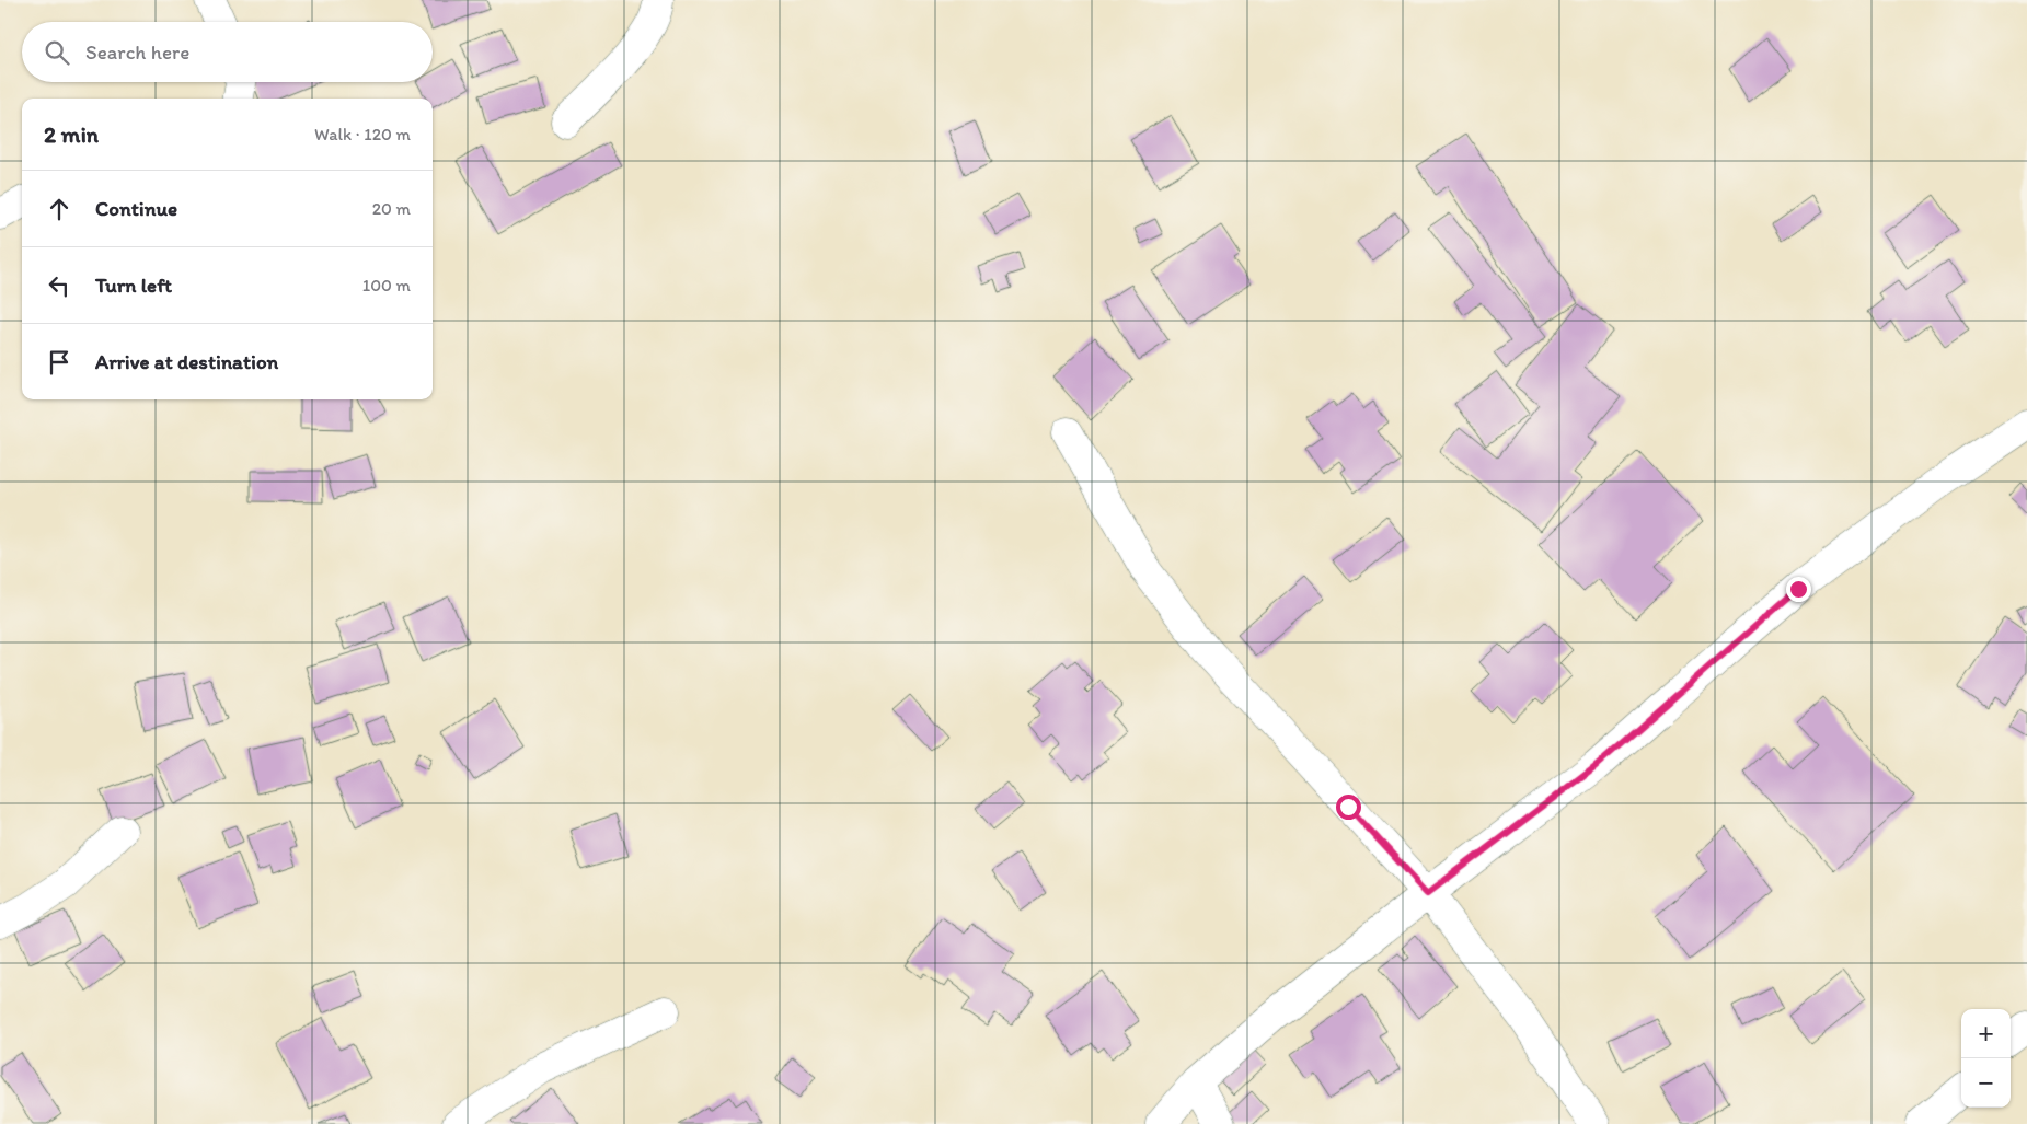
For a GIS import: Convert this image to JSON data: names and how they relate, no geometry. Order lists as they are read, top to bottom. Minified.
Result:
{"page":{"search":"Search here","heading":["2 min","Walk · 120 m"],"list":[["Continue","20 m"],["Turn left","100 m"],"Arrive at destination"],"map_buttons":["+","−"]}}
